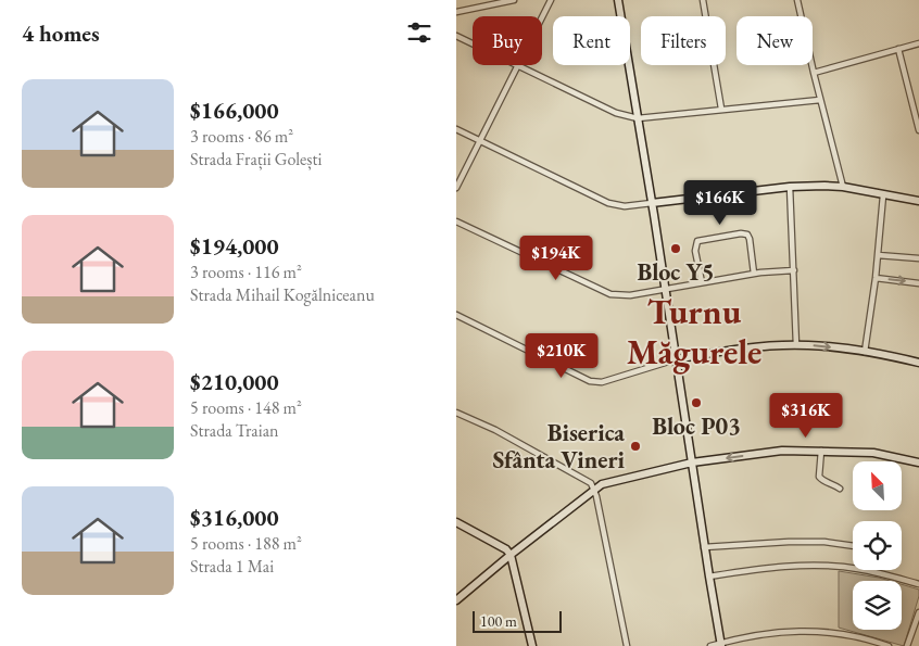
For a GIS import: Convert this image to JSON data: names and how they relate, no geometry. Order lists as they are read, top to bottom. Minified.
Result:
{"districts":["Turnu Măgurele"],"places":["Bloc Y5","Bloc P03","Biserica Sfânta Vineri"],"scale_bar":"100 m","north":"top left","page":{"heading":"4 homes","chip":["Buy","Rent","Filters","New"],"list":[{"name":"$166,000","note":"3 rooms · 86 m² · Strada Frații Golești"},{"name":"$194,000","note":"3 rooms · 116 m² · Strada Mihail Kogălniceanu"},{"name":"$210,000","note":"5 rooms · 148 m² · Strada Traian"},{"name":"$316,000","note":"5 rooms · 188 m² · Strada 1 Mai"}],"price":["$166K","$194K","$210K","$316K"],"scale":"100 m"}}
